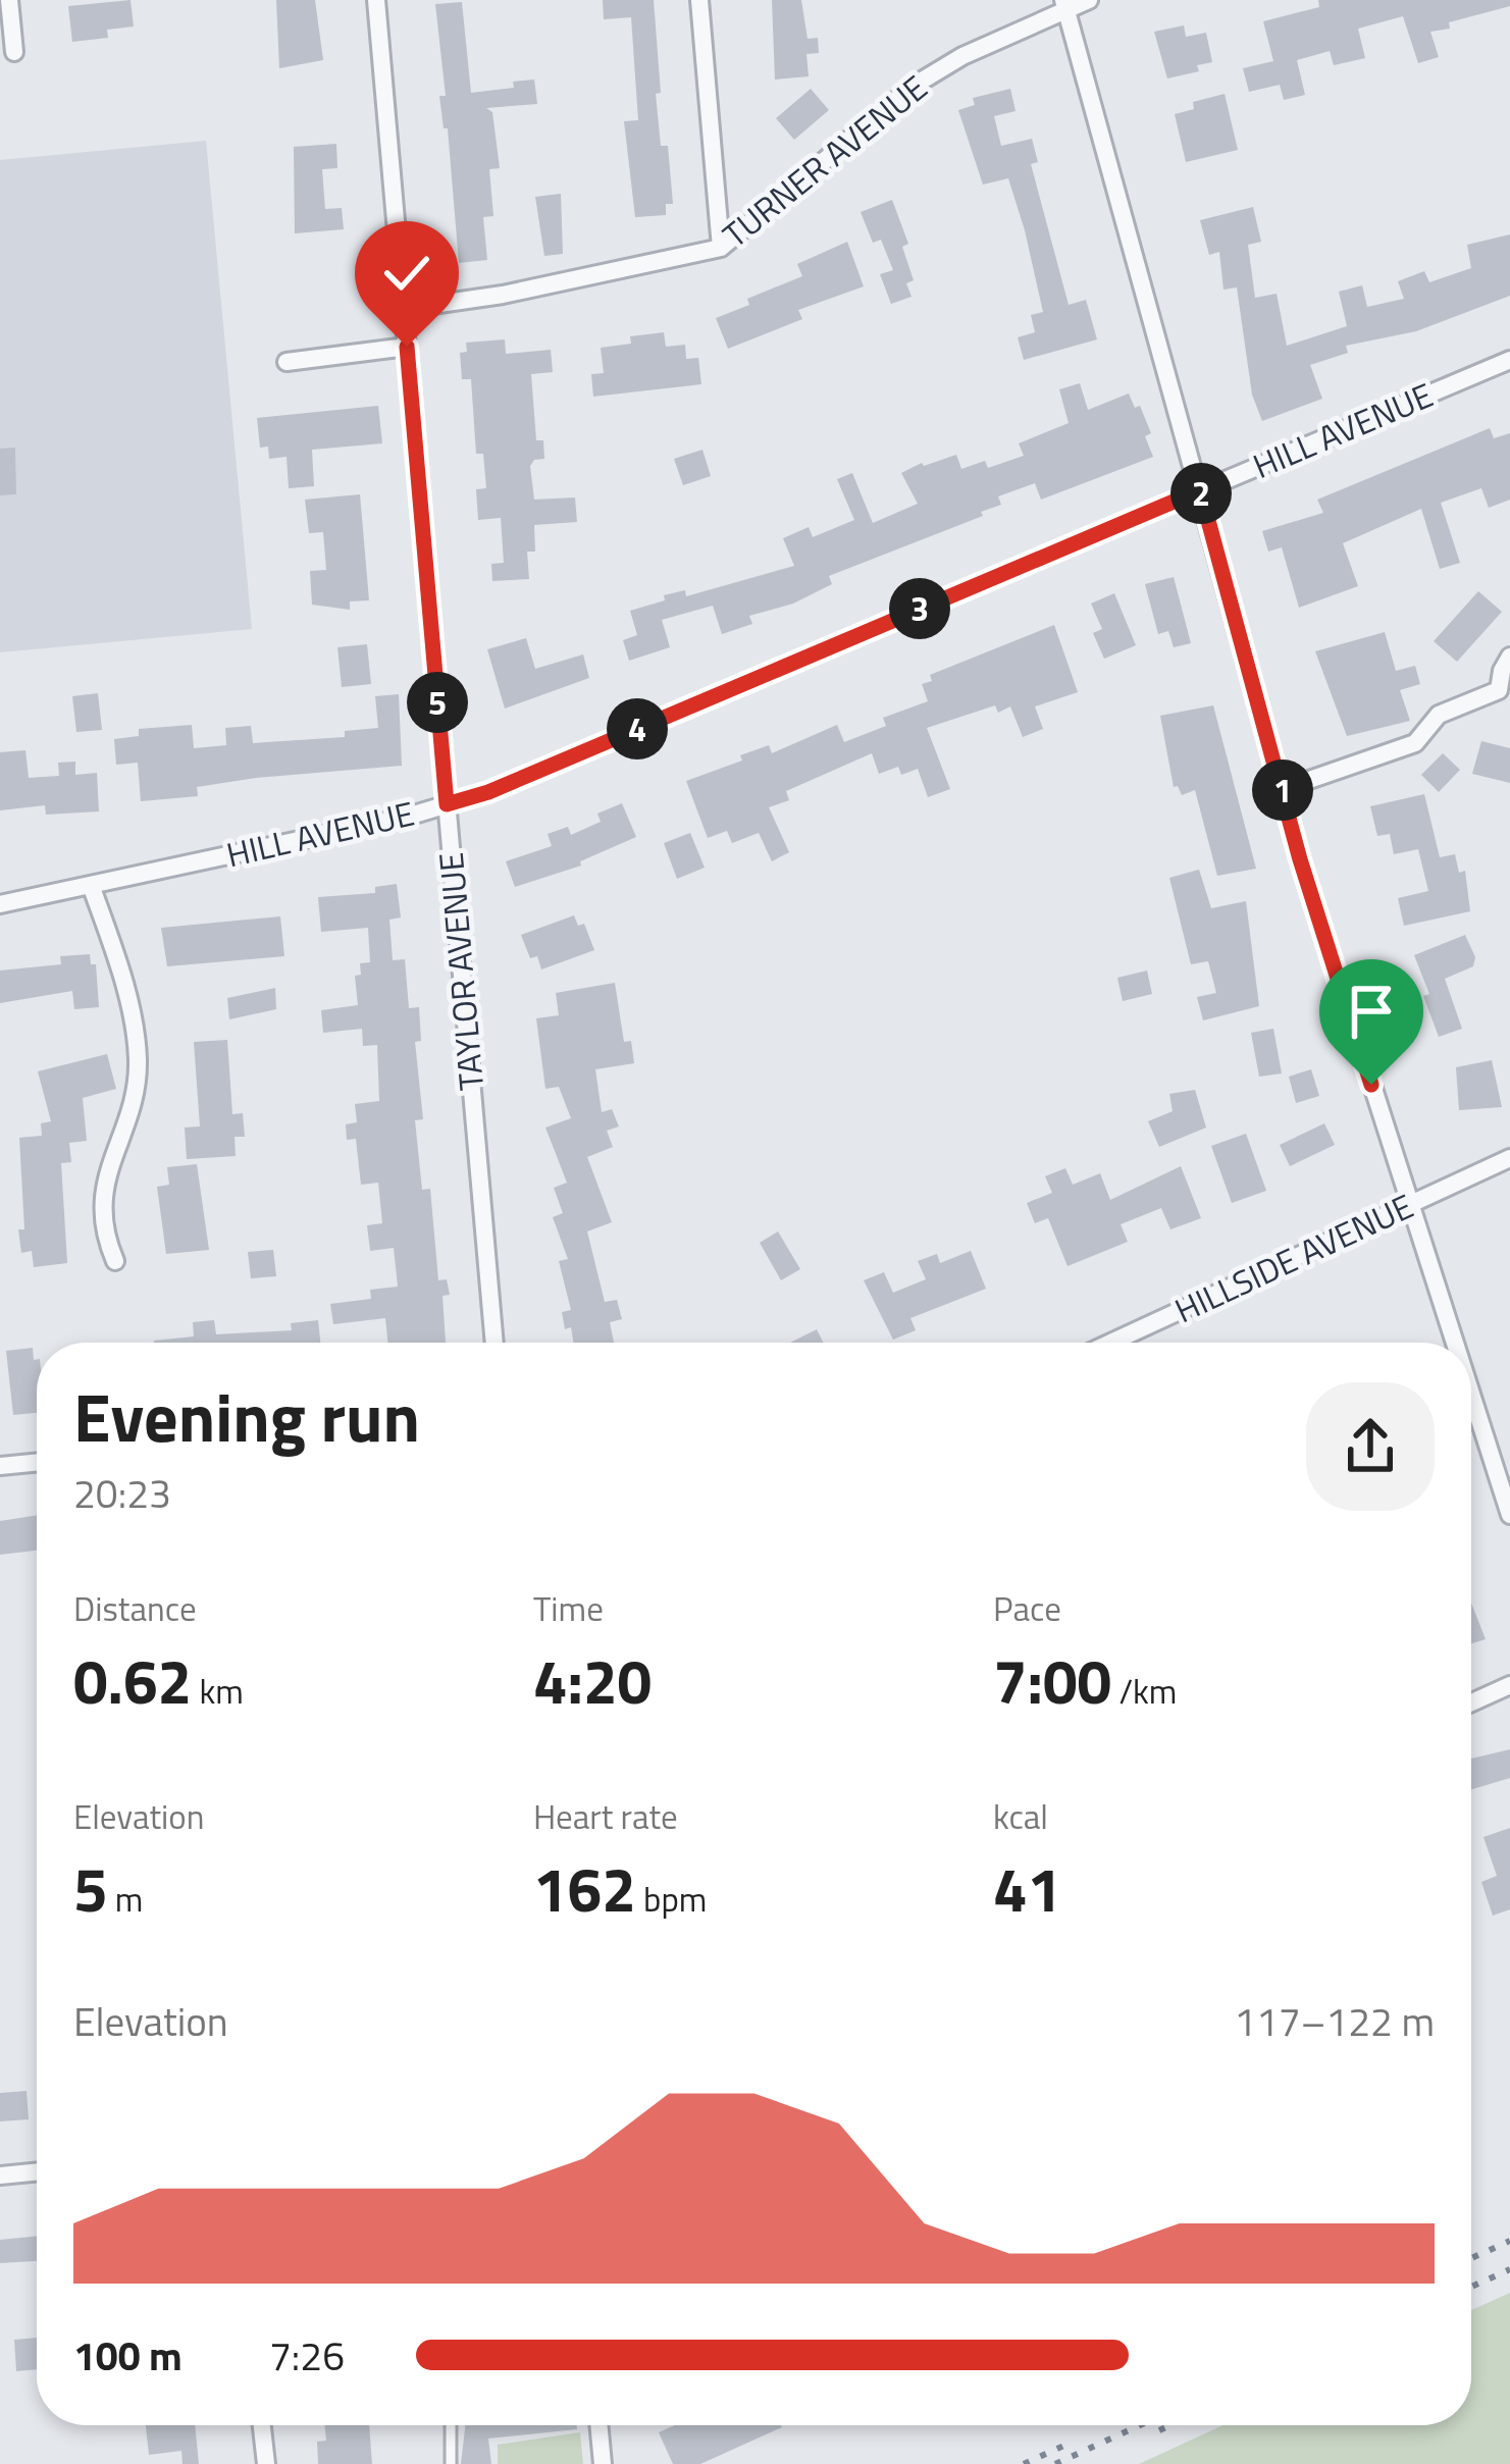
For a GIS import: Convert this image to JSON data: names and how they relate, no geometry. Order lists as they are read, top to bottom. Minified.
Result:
{"streets":{"street":["TURNER AVENUE","HILL AVENUE","TAYLOR AVENUE","HILLSIDE AVENUE"]},"crossings":[["TURNER AVENUE","TAYLOR AVENUE"],["HILL AVENUE","TAYLOR AVENUE"]],"page":{"pins":["2","3","5","4","1"],"heading":["Evening run","20:23"],"stats":[["Distance","0.62 km"],["Time","4:20"],["Pace","7:00 /km"],["Elevation","5 m"],["Heart rate","162 bpm"],["kcal","41"]],"chart":["Elevation","117–122 m"],"list":[{"name":"100 m","note":"7:26"}]}}
